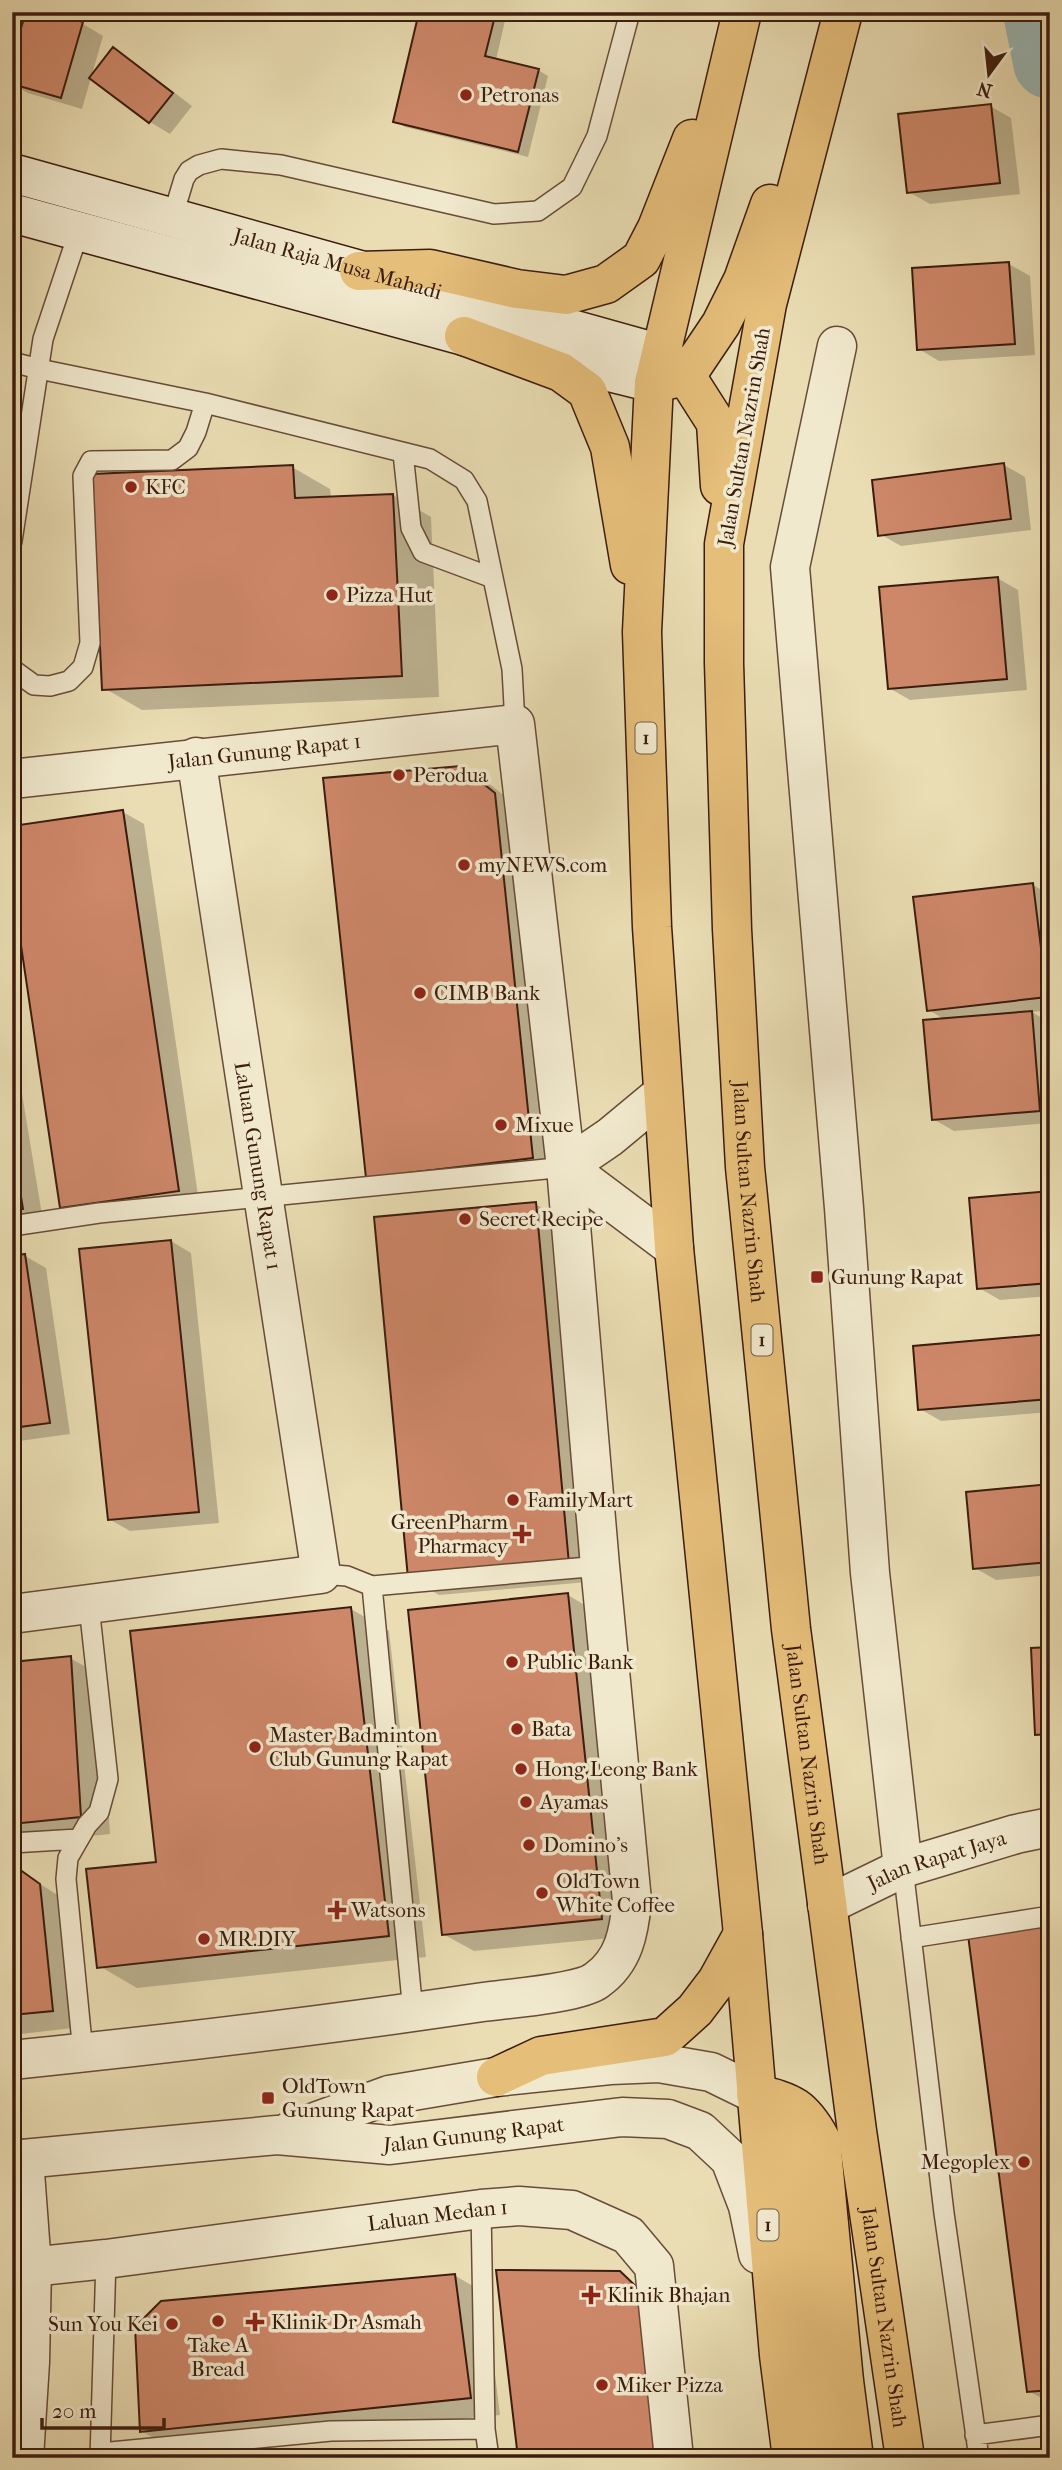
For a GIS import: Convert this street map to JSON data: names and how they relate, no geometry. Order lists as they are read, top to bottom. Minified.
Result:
{"streets":{"highway":["Jalan Sultan Nazrin Shah","1"],"street":["Jalan Raja Musa Mahadi","Jalan Gunung Rapat 1","Laluan Gunung Rapat 1","Jalan Rapat Jaya","Jalan Gunung Rapat","Laluan Medan 1"]},"crossings":[["Jalan Raja Musa Mahadi","1"],["Jalan Sultan Nazrin Shah","Jalan Rapat Jaya"],["1","Jalan Gunung Rapat"],["Jalan Gunung Rapat 1","Laluan Gunung Rapat 1"]],"places":{"other":["Petronas","KFC","Pizza Hut","Perodua","myNEWS.com","CIMB Bank","Mixue","Secret Recipe","FamilyMart","Public Bank","Bata","Master Badminton Club Gunung Rapat","Hong Leong Bank","Ayamas","Domino's","OldTown White Coffee","MR.DIY","Megoplex","Take A Bread","Sun You Kei","Miker Pizza"],"transit":["Gunung Rapat","OldTown Gunung Rapat"],"health":["GreenPharm Pharmacy","Watsons","Klinik Bhajan","Klinik Dr Asmah"]},"scale_bar":"20 m","north":"bottom"}
